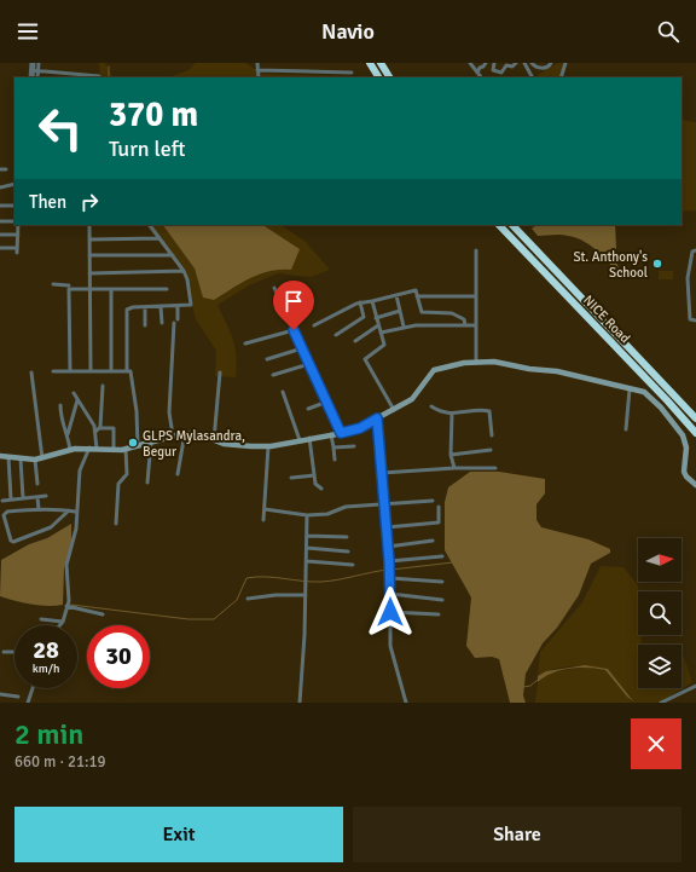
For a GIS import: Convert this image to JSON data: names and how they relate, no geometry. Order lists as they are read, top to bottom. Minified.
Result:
{"streets":{"highway":["NICE Road"]},"places":["St. Anthony's School","GLPS Mylasandra, Begur"],"north":"right","page":{"header":"Navio","turn":["370 m","Turn left"],"then":"Then","speed":"28 km/h","limit":"30","heading":["2 min","660 m · 21:19"],"buttons":["Exit","Share"]}}
